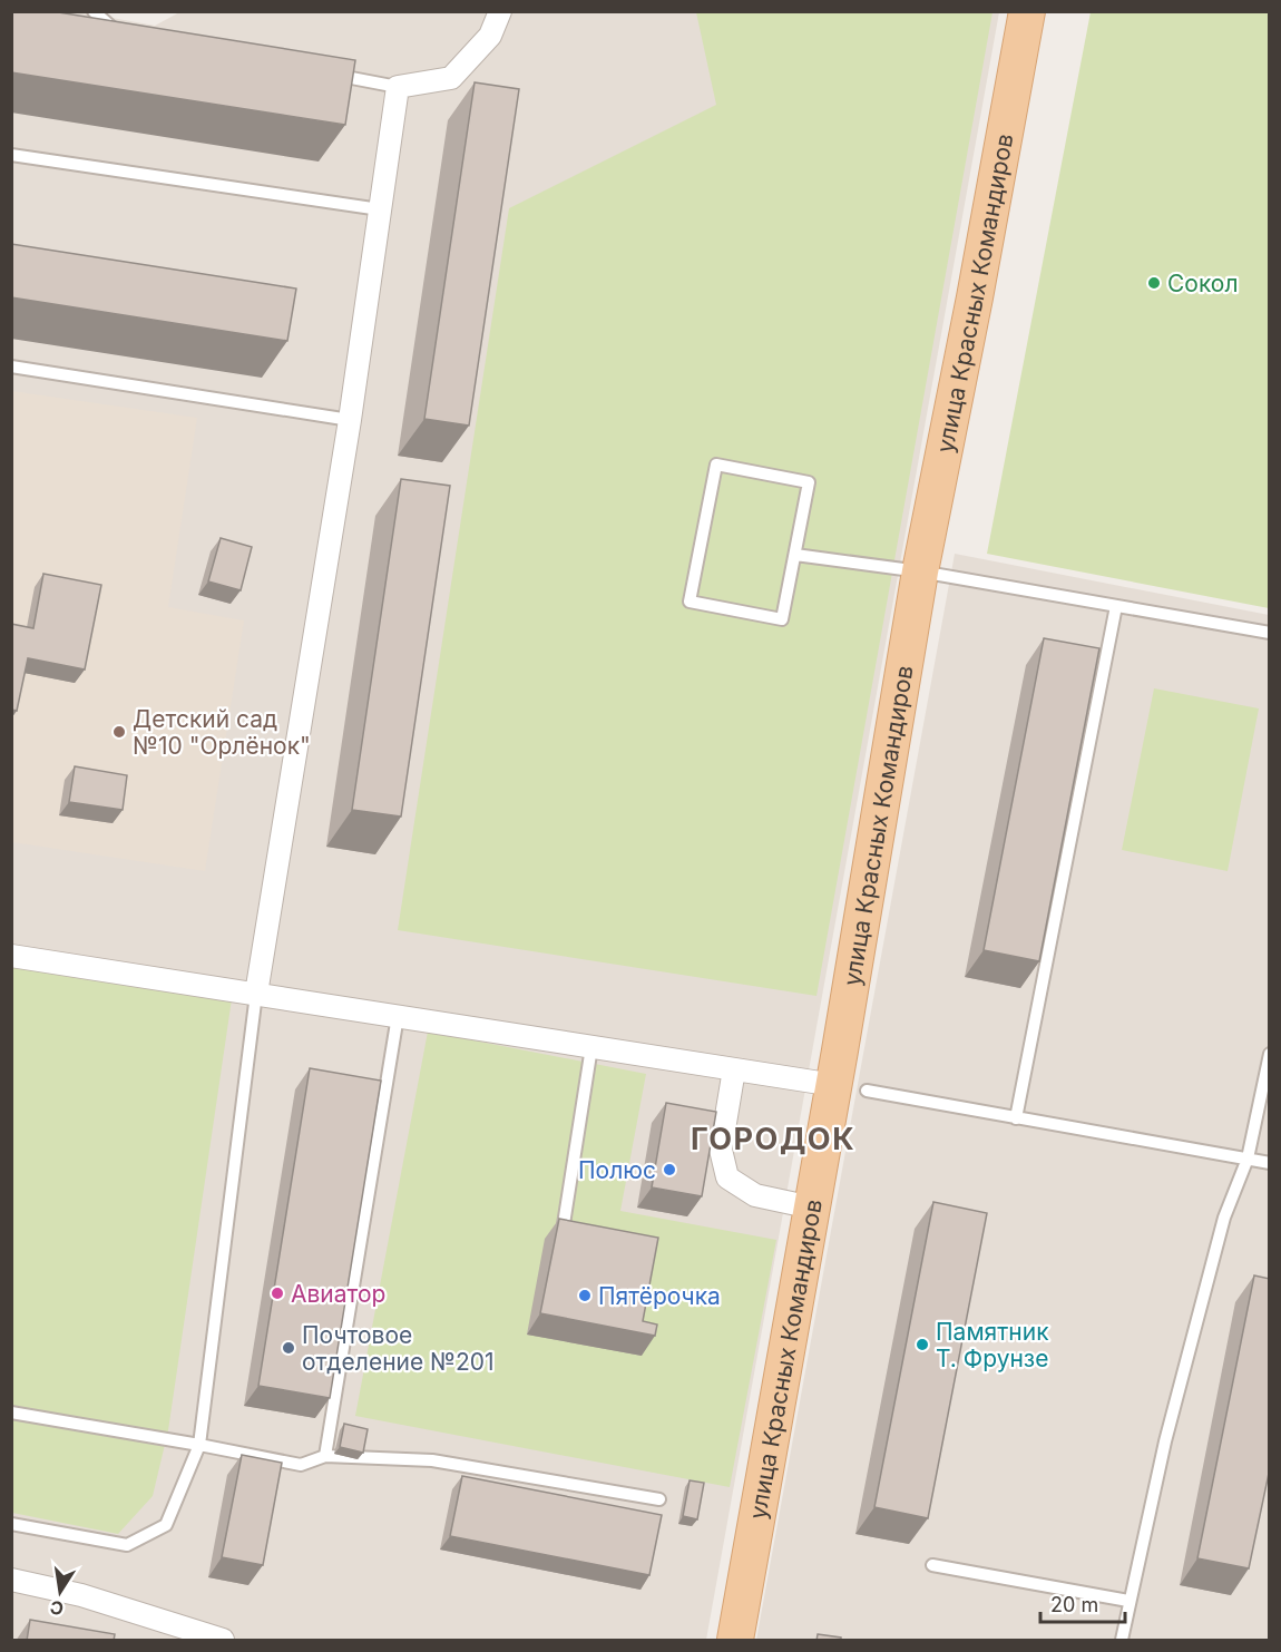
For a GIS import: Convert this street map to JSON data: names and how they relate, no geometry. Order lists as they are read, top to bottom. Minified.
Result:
{"streets":{"main road":["улица Красных Командиров"]},"districts":["ГОРОДОК"],"places":["Сокол","Детский сад №10 \"Орлёнок\"","Полюс","Авиатор","Пятёрочка","Памятник Т. Фрунзе","Почтовое отделение №201"],"scale_bar":"20 m","north":"bottom"}
